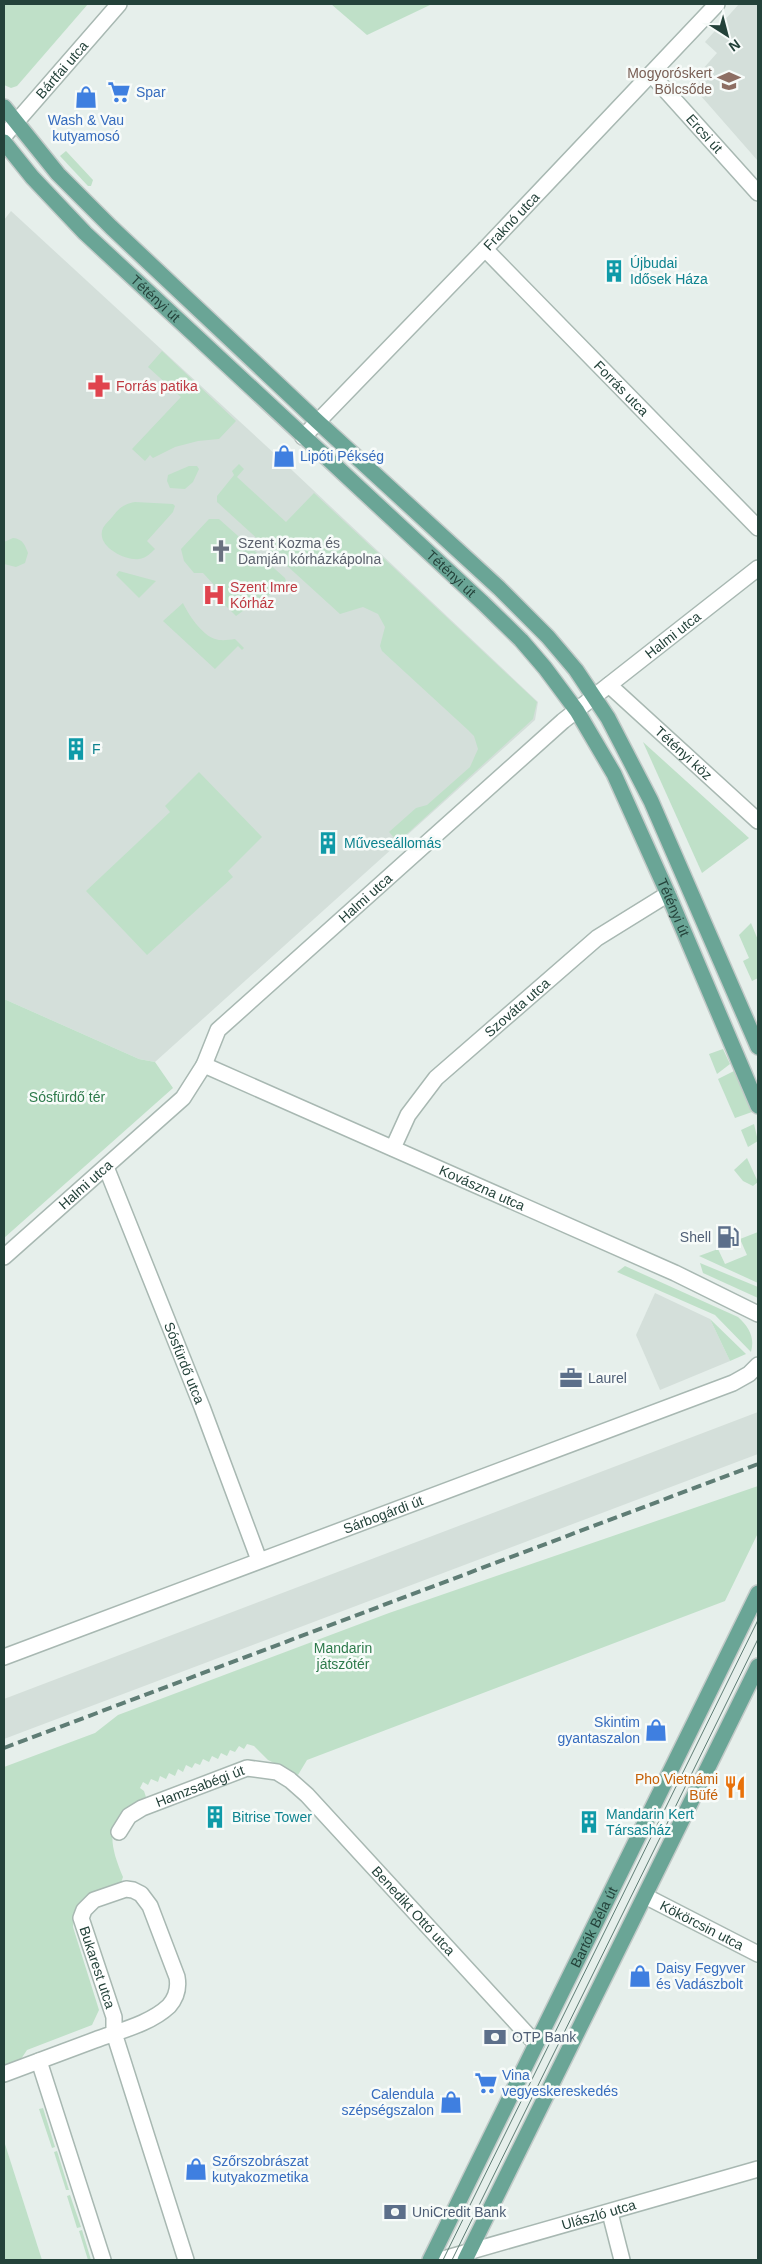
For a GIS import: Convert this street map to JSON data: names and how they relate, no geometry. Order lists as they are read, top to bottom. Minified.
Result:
{"streets":{"main road":["Tétényi út","Bartók Béla út"],"street":["Bártfai utca","Ercsi út","Fraknó utca","Forrás utca","Halmi utca","Tétényi köz","Szováta utca","Kovászna utca","Sósfürdő utca","Sárbogárdi út","Hamzsabégi út","Benedikt Ottó utca","Kökörcsin utca","Bukarest utca","Ulászló utca"]},"crossings":[["Bártfai utca","Tétényi út"],["Ercsi út","Fraknó utca"],["Fraknó utca","Tétényi út"],["Fraknó utca","Forrás utca"],["Tétényi út","Halmi utca"],["Tétényi út","Szováta utca"],["Halmi utca","Tétényi köz"],["Halmi utca","Kovászna utca"],["Halmi utca","Sósfürdő utca"],["Szováta utca","Kovászna utca"],["Sósfürdő utca","Sárbogárdi út"],["Hamzsabégi út","Benedikt Ottó utca"],["Benedikt Ottó utca","Bartók Béla út"]],"parks":["Sósfürdő tér","Mandarin játszótér"],"places":{"school or university":["Mogyoróskert Bölcsőde"],"supermarket":["Spar","Vina vegyeskereskedés"],"shop":["Wash & Vau kutyamosó","Lipóti Pékség","Skintim gyantaszalon","Daisy Fegyver és Vadászbolt","Calendula szépségszalon","Szőrszobrászat kutyakozmetika"],"building":["Újbudai Idősek Háza","F","Műveseállomás","Bitrise Tower","Mandarin Kert Társasház"],"pharmacy":["Forrás patika"],"church":["Szent Kozma és Damján kórházkápolna"],"hospital":["Szent Imre Kórház"],"fuel station":["Shell"],"office":["Laurel"],"restaurant":["Pho Vietnámi Büfé"],"bank":["OTP Bank","UniCredit Bank"]},"north":"bottom right"}
